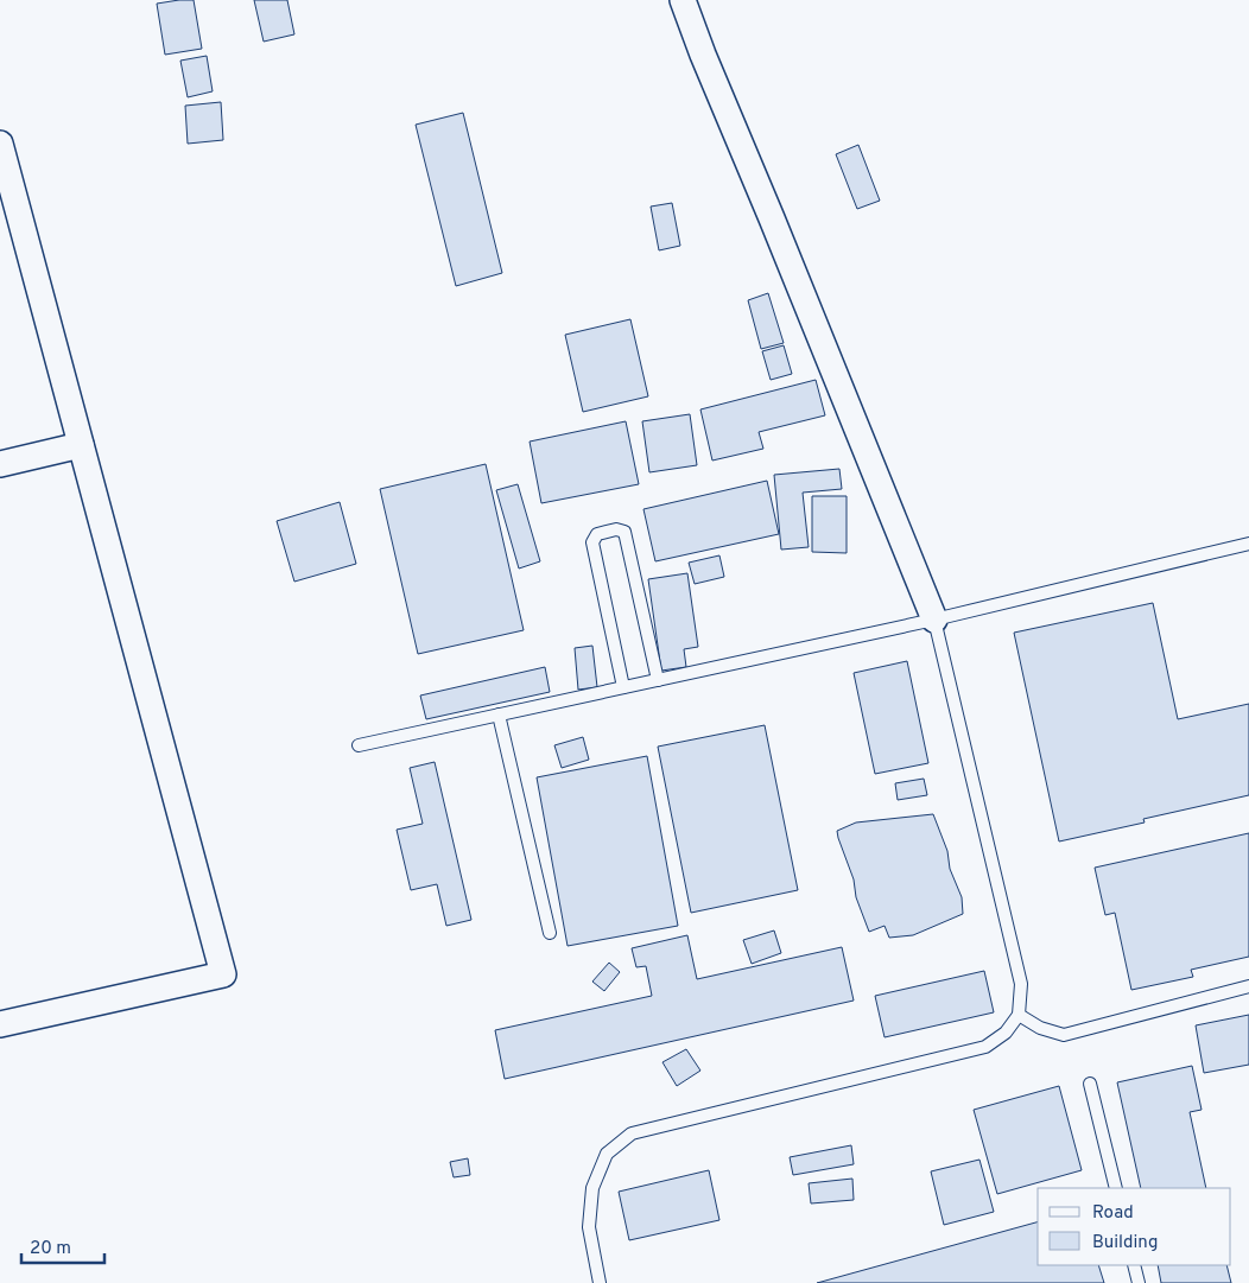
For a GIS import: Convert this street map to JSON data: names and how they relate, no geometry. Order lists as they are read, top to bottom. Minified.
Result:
{"legend":["Road","Building"],"scale_bar":"20 m"}
